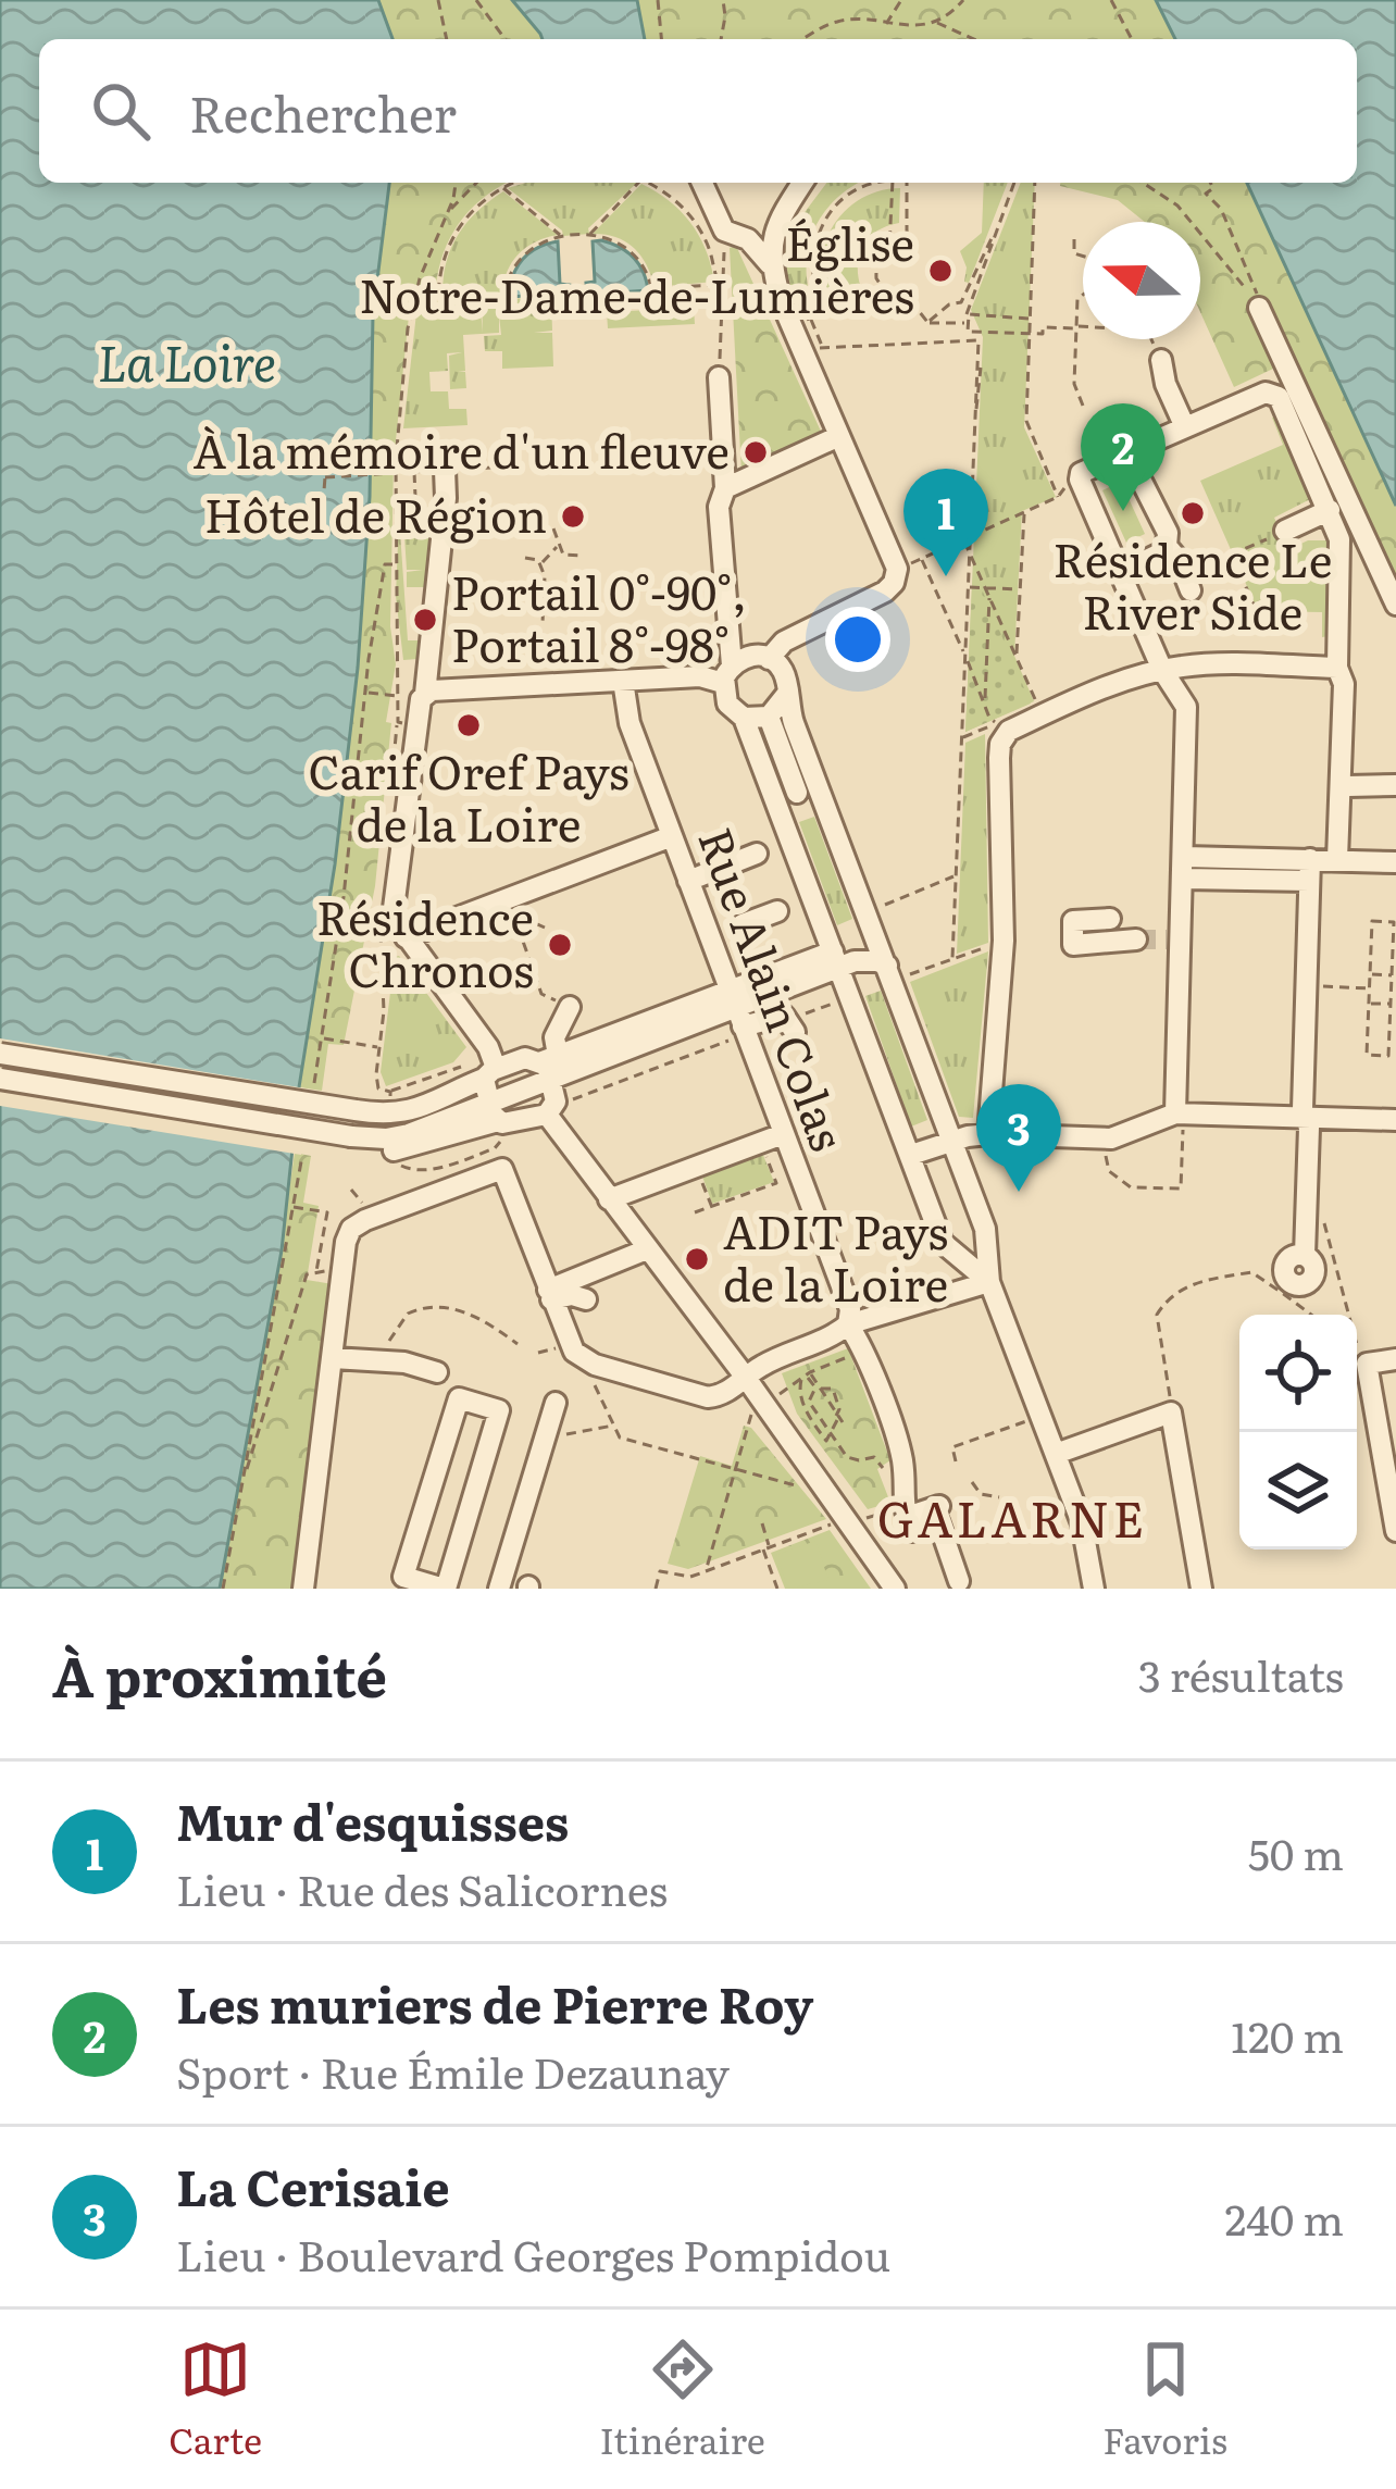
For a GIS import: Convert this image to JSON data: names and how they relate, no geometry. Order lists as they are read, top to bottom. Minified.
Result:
{"streets":{"street":["Rue Alain Colas"]},"districts":["GALARNE"],"water":["La Loire"],"places":["Église Notre-Dame-de-Lumières","À la mémoire d'un fleuve","Résidence Le River Side","Hôtel de Région","Portail 0°-90°, Portail 8°-98°","Carif Oref Pays de la Loire","Résidence Chronos","ADIT Pays de la Loire"],"north":"left","page":{"search":"Rechercher","pins":["2","1","3"],"heading":["À proximité","3 résultats"],"list":[{"mark":"1","name":"Mur d'esquisses","note":"Lieu · Rue des Salicornes","value":"50 m"},{"mark":"2","name":"Les muriers de Pierre Roy","note":"Sport · Rue Émile Dezaunay","value":"120 m"},{"mark":"3","name":"La Cerisaie","note":"Lieu · Boulevard Georges Pompidou","value":"240 m"}],"nav":["Carte","Itinéraire","Favoris"]}}
